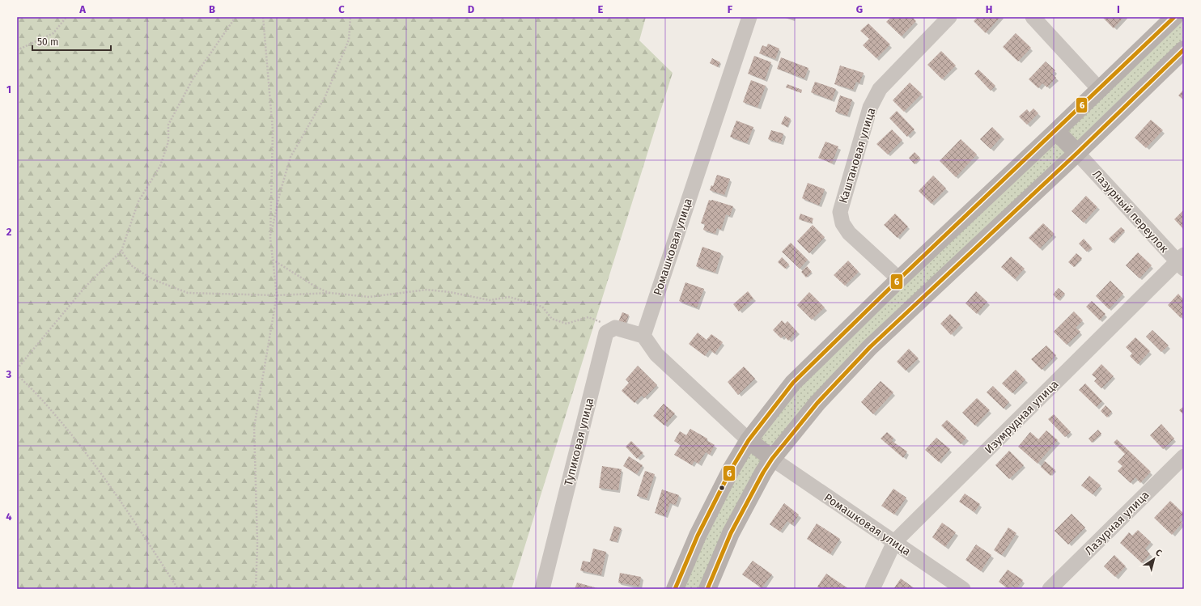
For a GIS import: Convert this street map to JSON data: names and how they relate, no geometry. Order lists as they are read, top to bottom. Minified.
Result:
{"streets":{"street":["Каштановая улица","Лазурный переулок","Ромашковая улица","Изумрудная улица","Тупиковая улица","Лазурная улица"]},"crossings":[["Лазурный переулок","Изумрудная улица"],["Ромашковая улица","Изумрудная улица"]],"lines":["transit line 6"],"scale_bar":"50 m","north":"top right","grid":{"columns":["A","B","C","D","E","F","G","H","I"],"rows":["1","2","3","4"]}}
